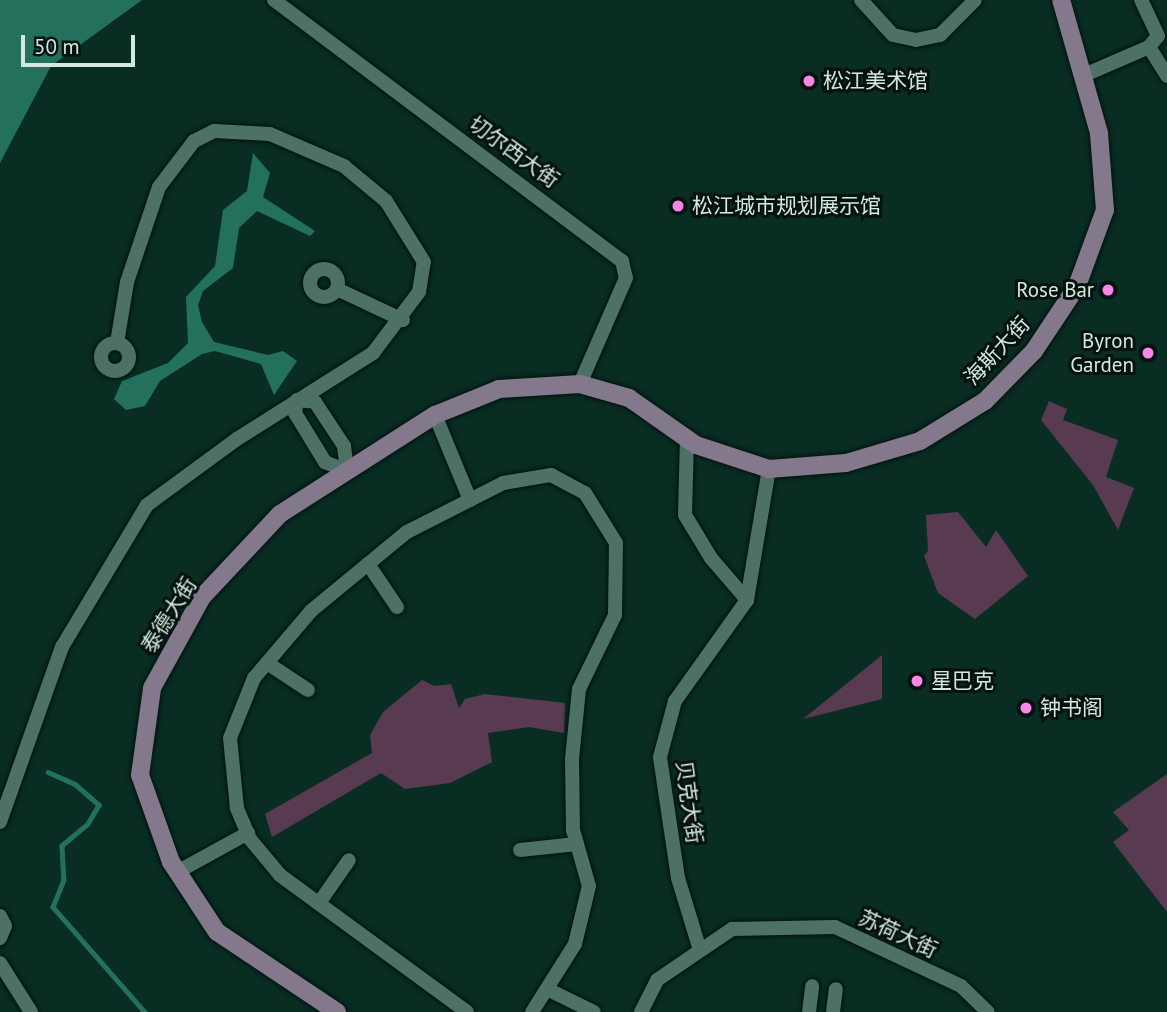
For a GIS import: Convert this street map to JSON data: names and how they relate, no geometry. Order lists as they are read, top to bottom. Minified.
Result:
{"streets":{"street":["切尔西大街","海斯大街","泰德大街","贝克大街","苏荷大街"]},"crossings":[["切尔西大街","海斯大街"],["切尔西大街","泰德大街"],["海斯大街","泰德大街"],["海斯大街","贝克大街"],["贝克大街","苏荷大街"]],"places":["松江美术馆","松江城市规划展示馆","Rose Bar","Byron Garden","星巴克","钟书阁"],"scale_bar":"50 m"}
